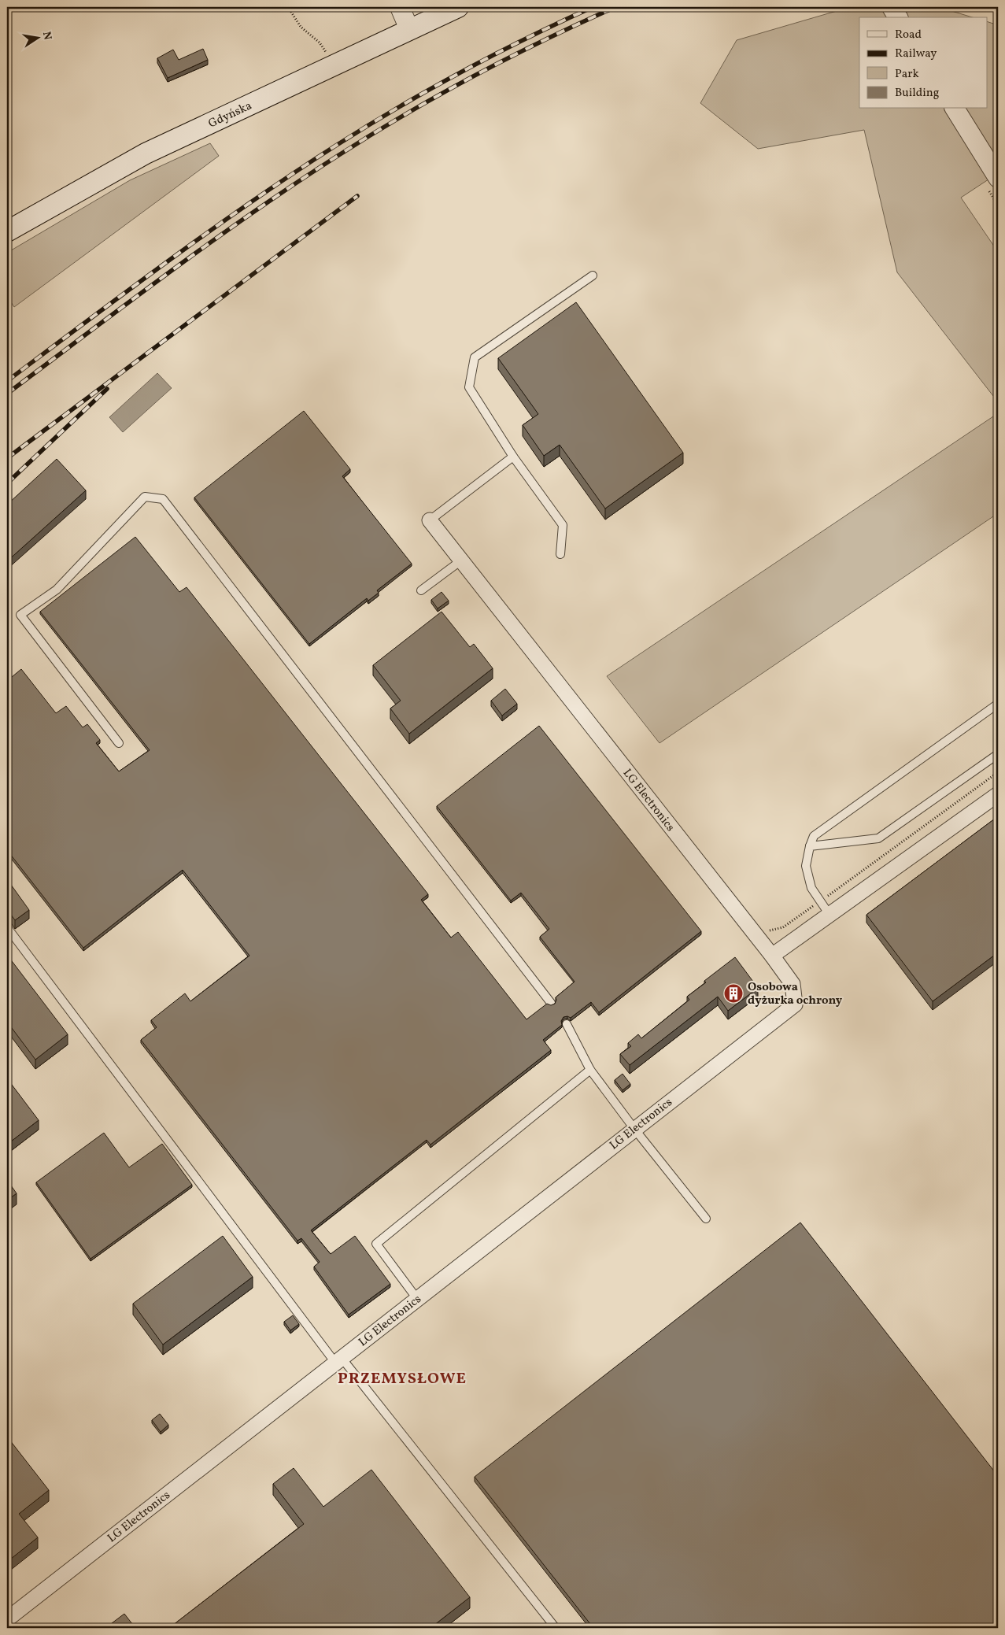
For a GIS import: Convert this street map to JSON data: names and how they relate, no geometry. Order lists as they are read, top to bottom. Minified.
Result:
{"streets":{"main road":["Gdyńska"],"street":["LG Electronics"]},"districts":["PRZEMYSŁOWE"],"places":{"building":["Osobowa dyżurka ochrony"]},"legend":["Road","Railway","Park","Building"],"north":"right"}
